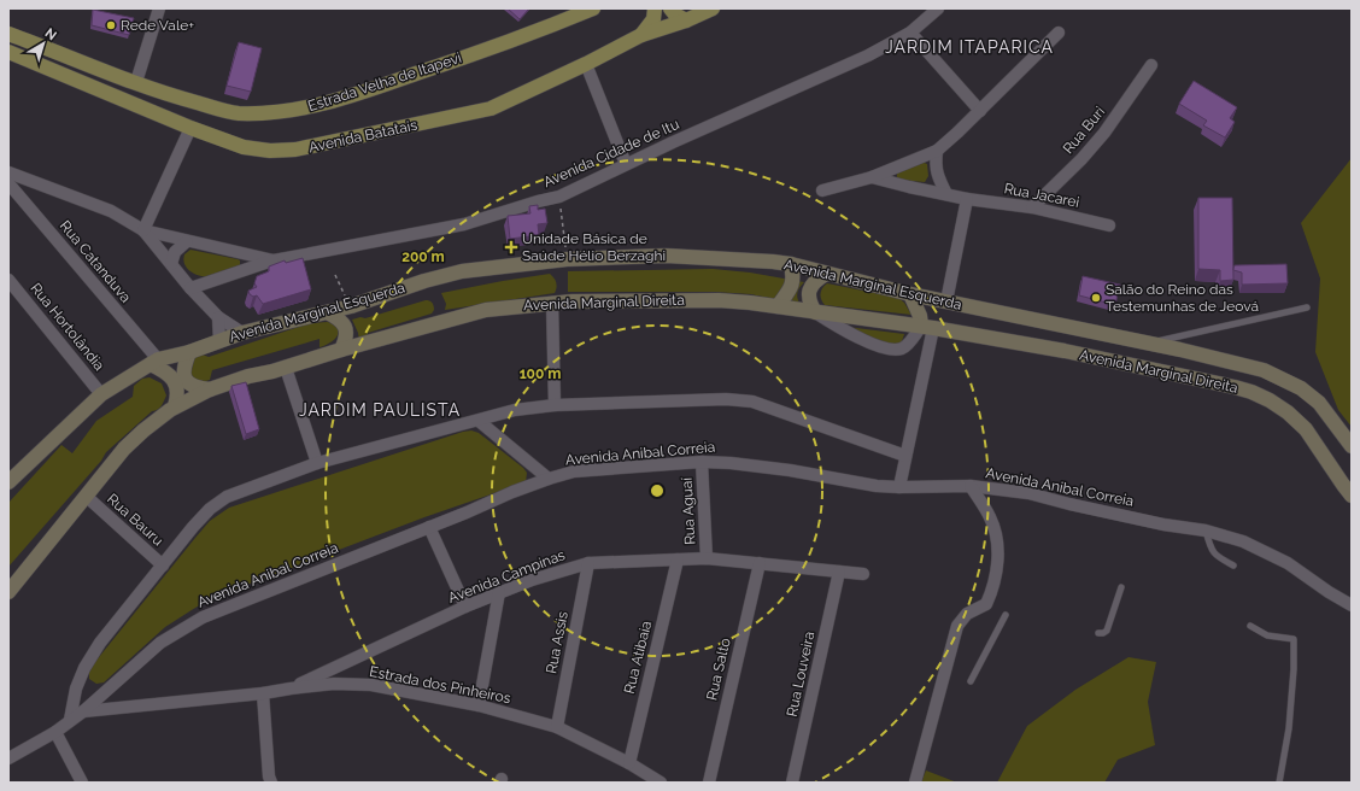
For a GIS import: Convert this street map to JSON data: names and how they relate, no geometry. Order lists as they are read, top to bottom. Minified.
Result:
{"streets":{"main road":["Estrada Velha de Itapevi","Avenida Batatais","Avenida Marginal Esquerda","Avenida Marginal Direita"],"street":["Rua Buri","Avenida Cidade de Itu","Rua Jacarei","Rua Catanduva","Rua Hortolândia","Avenida Anibal Correia","Rua Aguaí","Rua Bauru","Avenida Campinas","Rua Assis","Rua Atibaia","Rua Salto","Rua Louveira","Estrada dos Pinheiros"]},"crossings":[["Rua Buri","Rua Jacarei"],["Rua Catanduva","Avenida Marginal Esquerda"],["Avenida Marginal Esquerda","Rua Hortolândia"],["Avenida Marginal Direita","Rua Bauru"],["Avenida Anibal Correia","Rua Aguaí"],["Avenida Anibal Correia","Estrada dos Pinheiros"],["Rua Aguaí","Avenida Campinas"],["Avenida Campinas","Rua Assis"],["Avenida Campinas","Rua Atibaia"],["Avenida Campinas","Rua Salto"],["Avenida Campinas","Rua Louveira"],["Avenida Campinas","Estrada dos Pinheiros"],["Rua Assis","Estrada dos Pinheiros"],["Rua Atibaia","Estrada dos Pinheiros"]],"districts":["JARDIM ITAPARICA","JARDIM PAULISTA"],"places":{"other":["Rede Vale+","Salão do Reino das Testemunhas de Jeová"],"health":["Unidade Básica de Saúde Hélio Berzaghi"]},"north":"top right","rings":["200 m","100 m"]}
